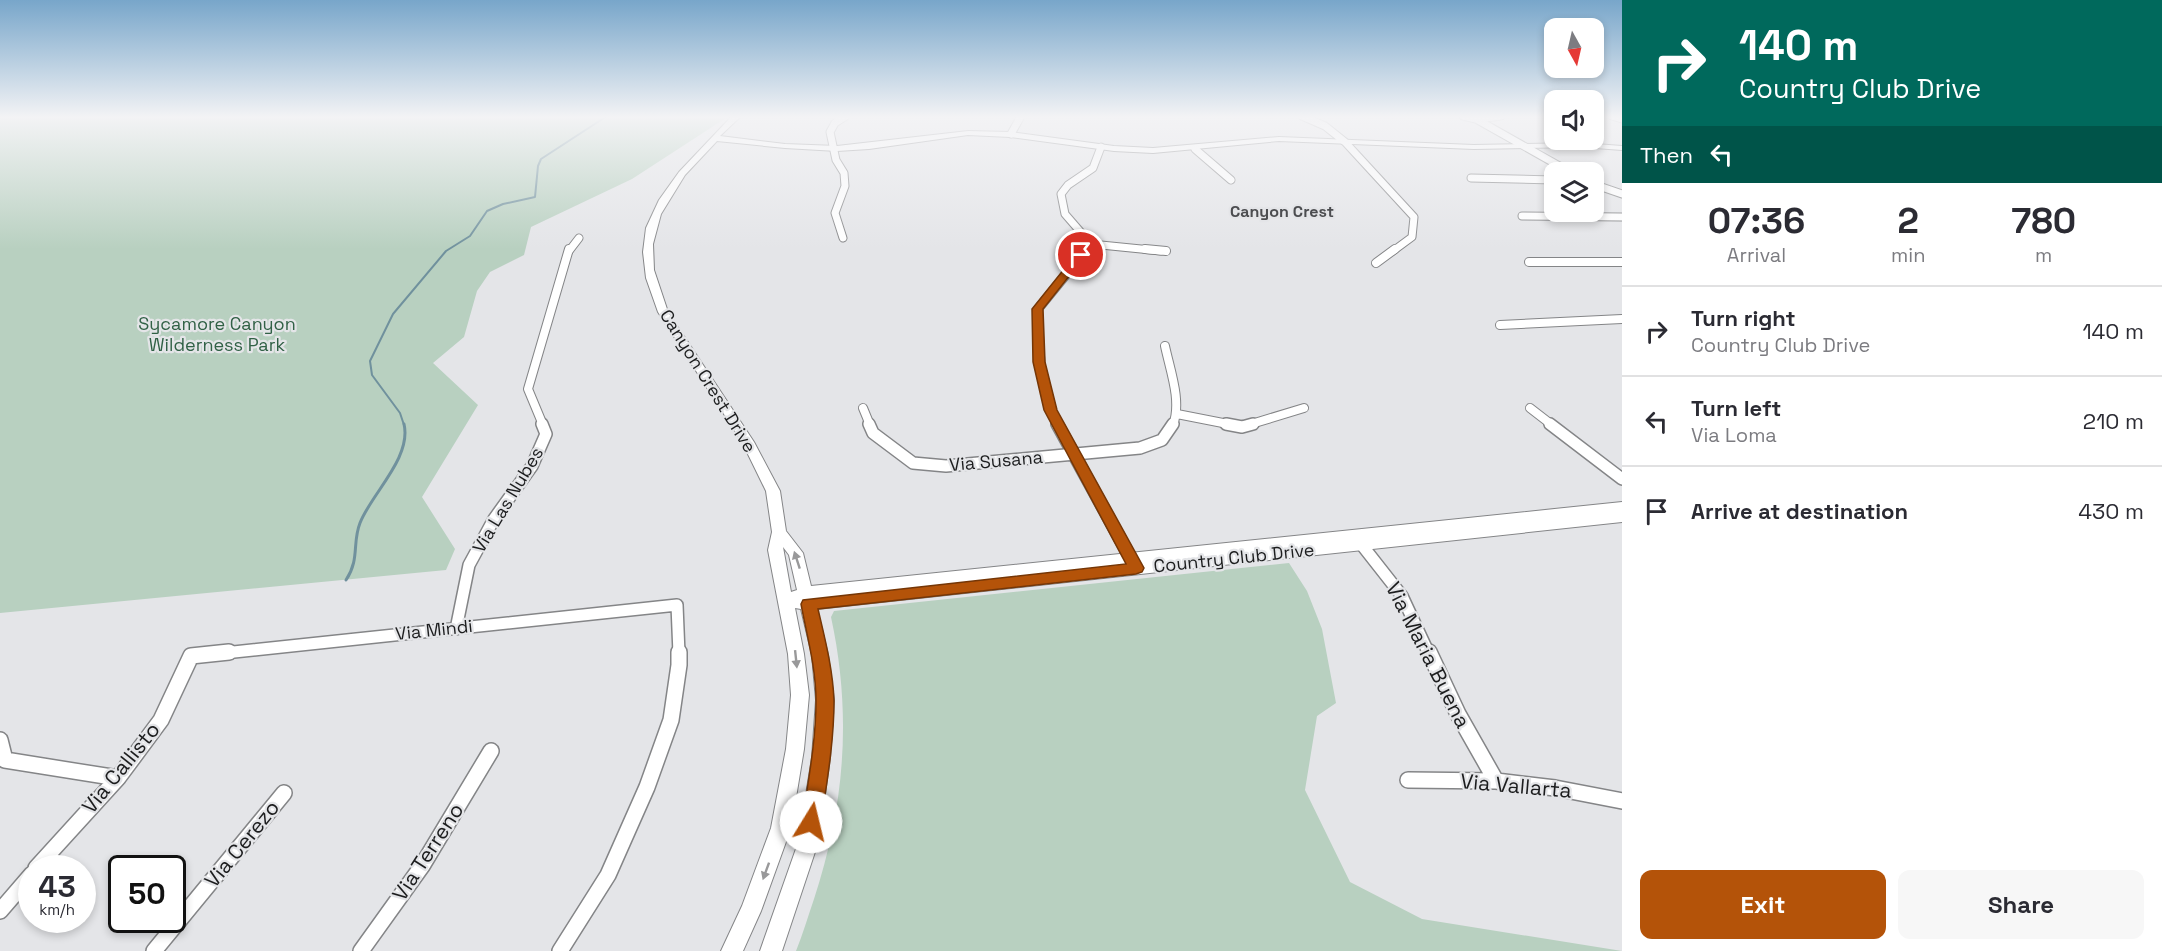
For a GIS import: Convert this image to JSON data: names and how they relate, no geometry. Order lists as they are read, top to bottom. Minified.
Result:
{"streets":{"street":["Canyon Crest Drive","Via Susana","Via Las Nubes","Country Club Drive","Via Mindi","Via Maria Buena","Via Callisto","Via Vallarta","Via Cerezo","Via Terreno"]},"crossings":[["Canyon Crest Drive","Country Club Drive"],["Via Las Nubes","Via Mindi"],["Country Club Drive","Via Maria Buena"],["Via Mindi","Via Callisto"],["Via Maria Buena","Via Vallarta"]],"districts":["Canyon Crest"],"parks":["Sycamore Canyon Wilderness Park"],"north":"bottom","page":{"turn":["140 m","Country Club Drive"],"then":"Then","eta":["07:36","Arrival","2","min","780","m"],"list":[{"name":"Turn right","note":"Country Club Drive","value":"140 m"},{"name":"Turn left","note":"Via Loma","value":"210 m"},{"name":"Arrive at destination","value":"430 m"}],"speed":"43 km/h","limit":"50","buttons":["Exit","Share"]}}
